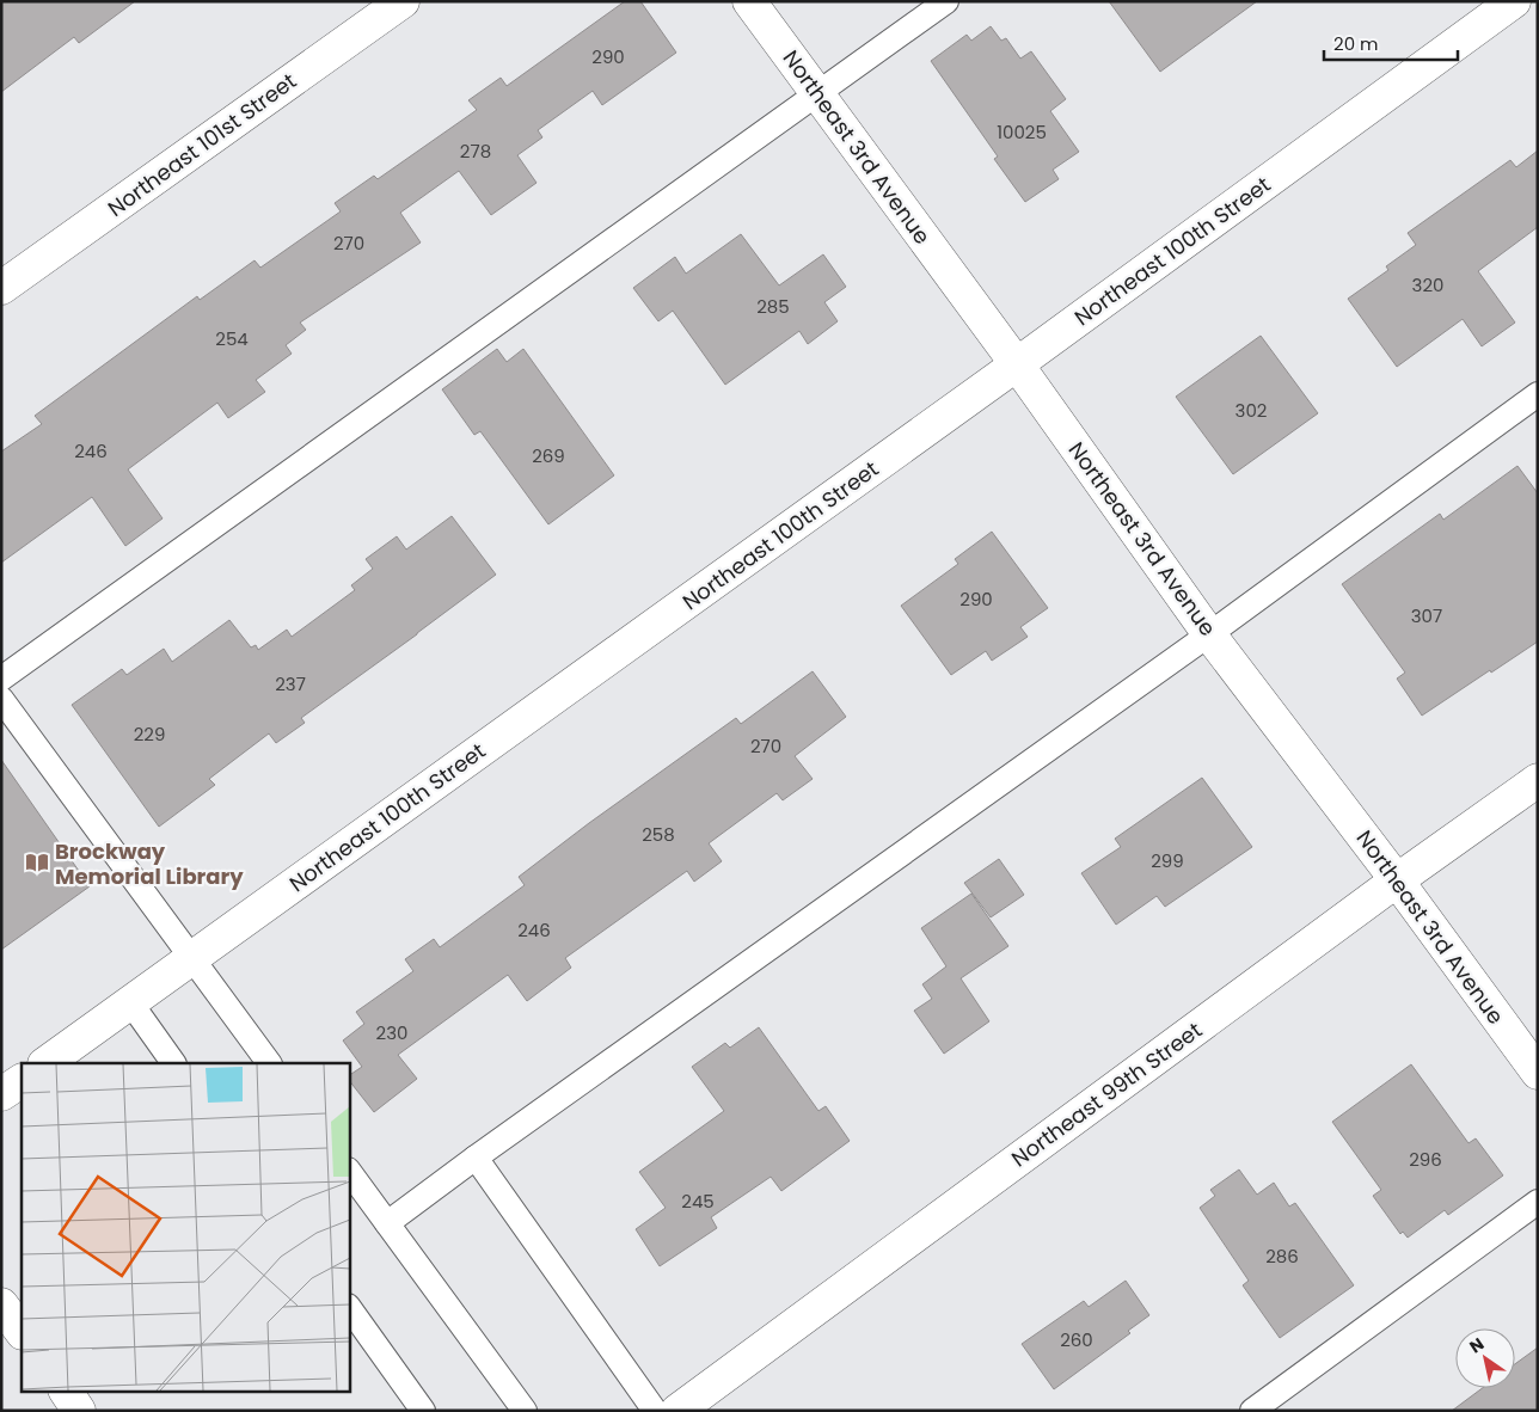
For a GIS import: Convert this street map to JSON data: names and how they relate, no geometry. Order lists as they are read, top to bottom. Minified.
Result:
{"streets":{"street":["Northeast 101st Street","Northeast 3rd Avenue","Northeast 100th Street","Northeast 99th Street"]},"crossings":[["Northeast 3rd Avenue","Northeast 100th Street"],["Northeast 3rd Avenue","Northeast 99th Street"]],"places":{"library":["Brockway Memorial Library"]},"house_numbers":["290","10025","278","270","320","285","254","302","246","269","290","307","237","229","270","258","299","246","230","296","245","286","260"],"scale_bar":"20 m","north":"top left"}
